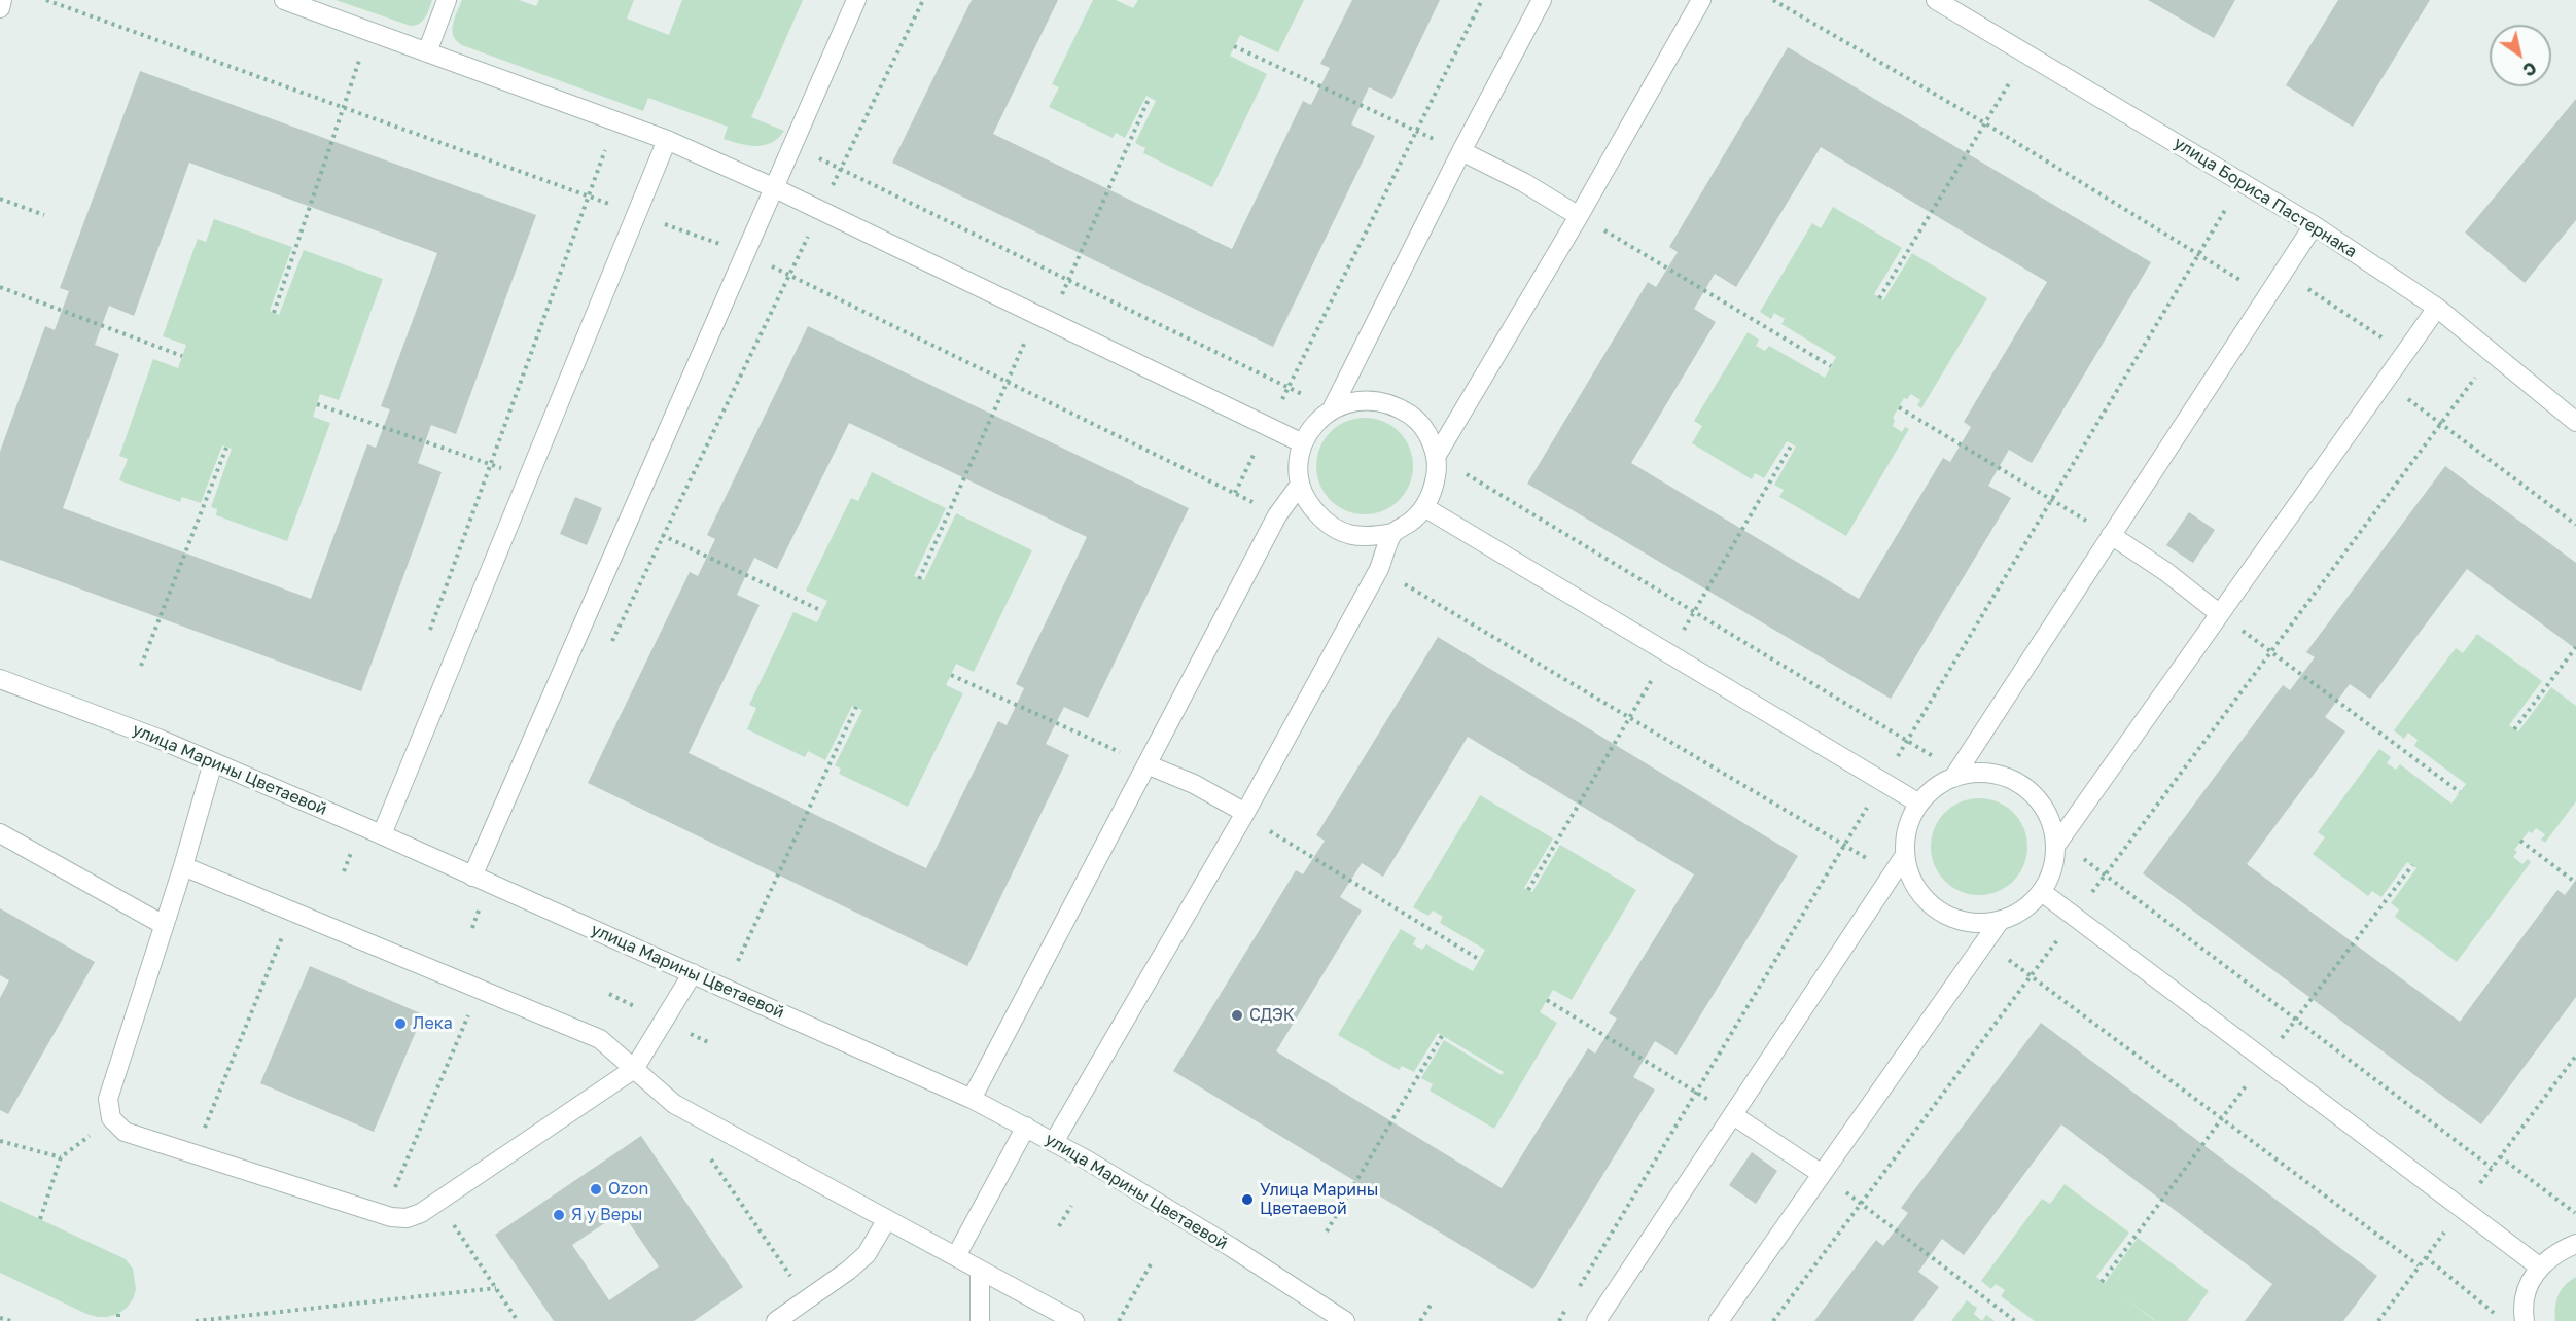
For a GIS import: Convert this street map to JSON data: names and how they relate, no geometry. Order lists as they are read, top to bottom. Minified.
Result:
{"streets":{"street":["улица Бориса Пастернака","улица Марины Цветаевой"]},"places":["СДЭК","Лека","Ozon","Улица Марины Цветаевой","Я у Веры"],"north":"bottom right"}
